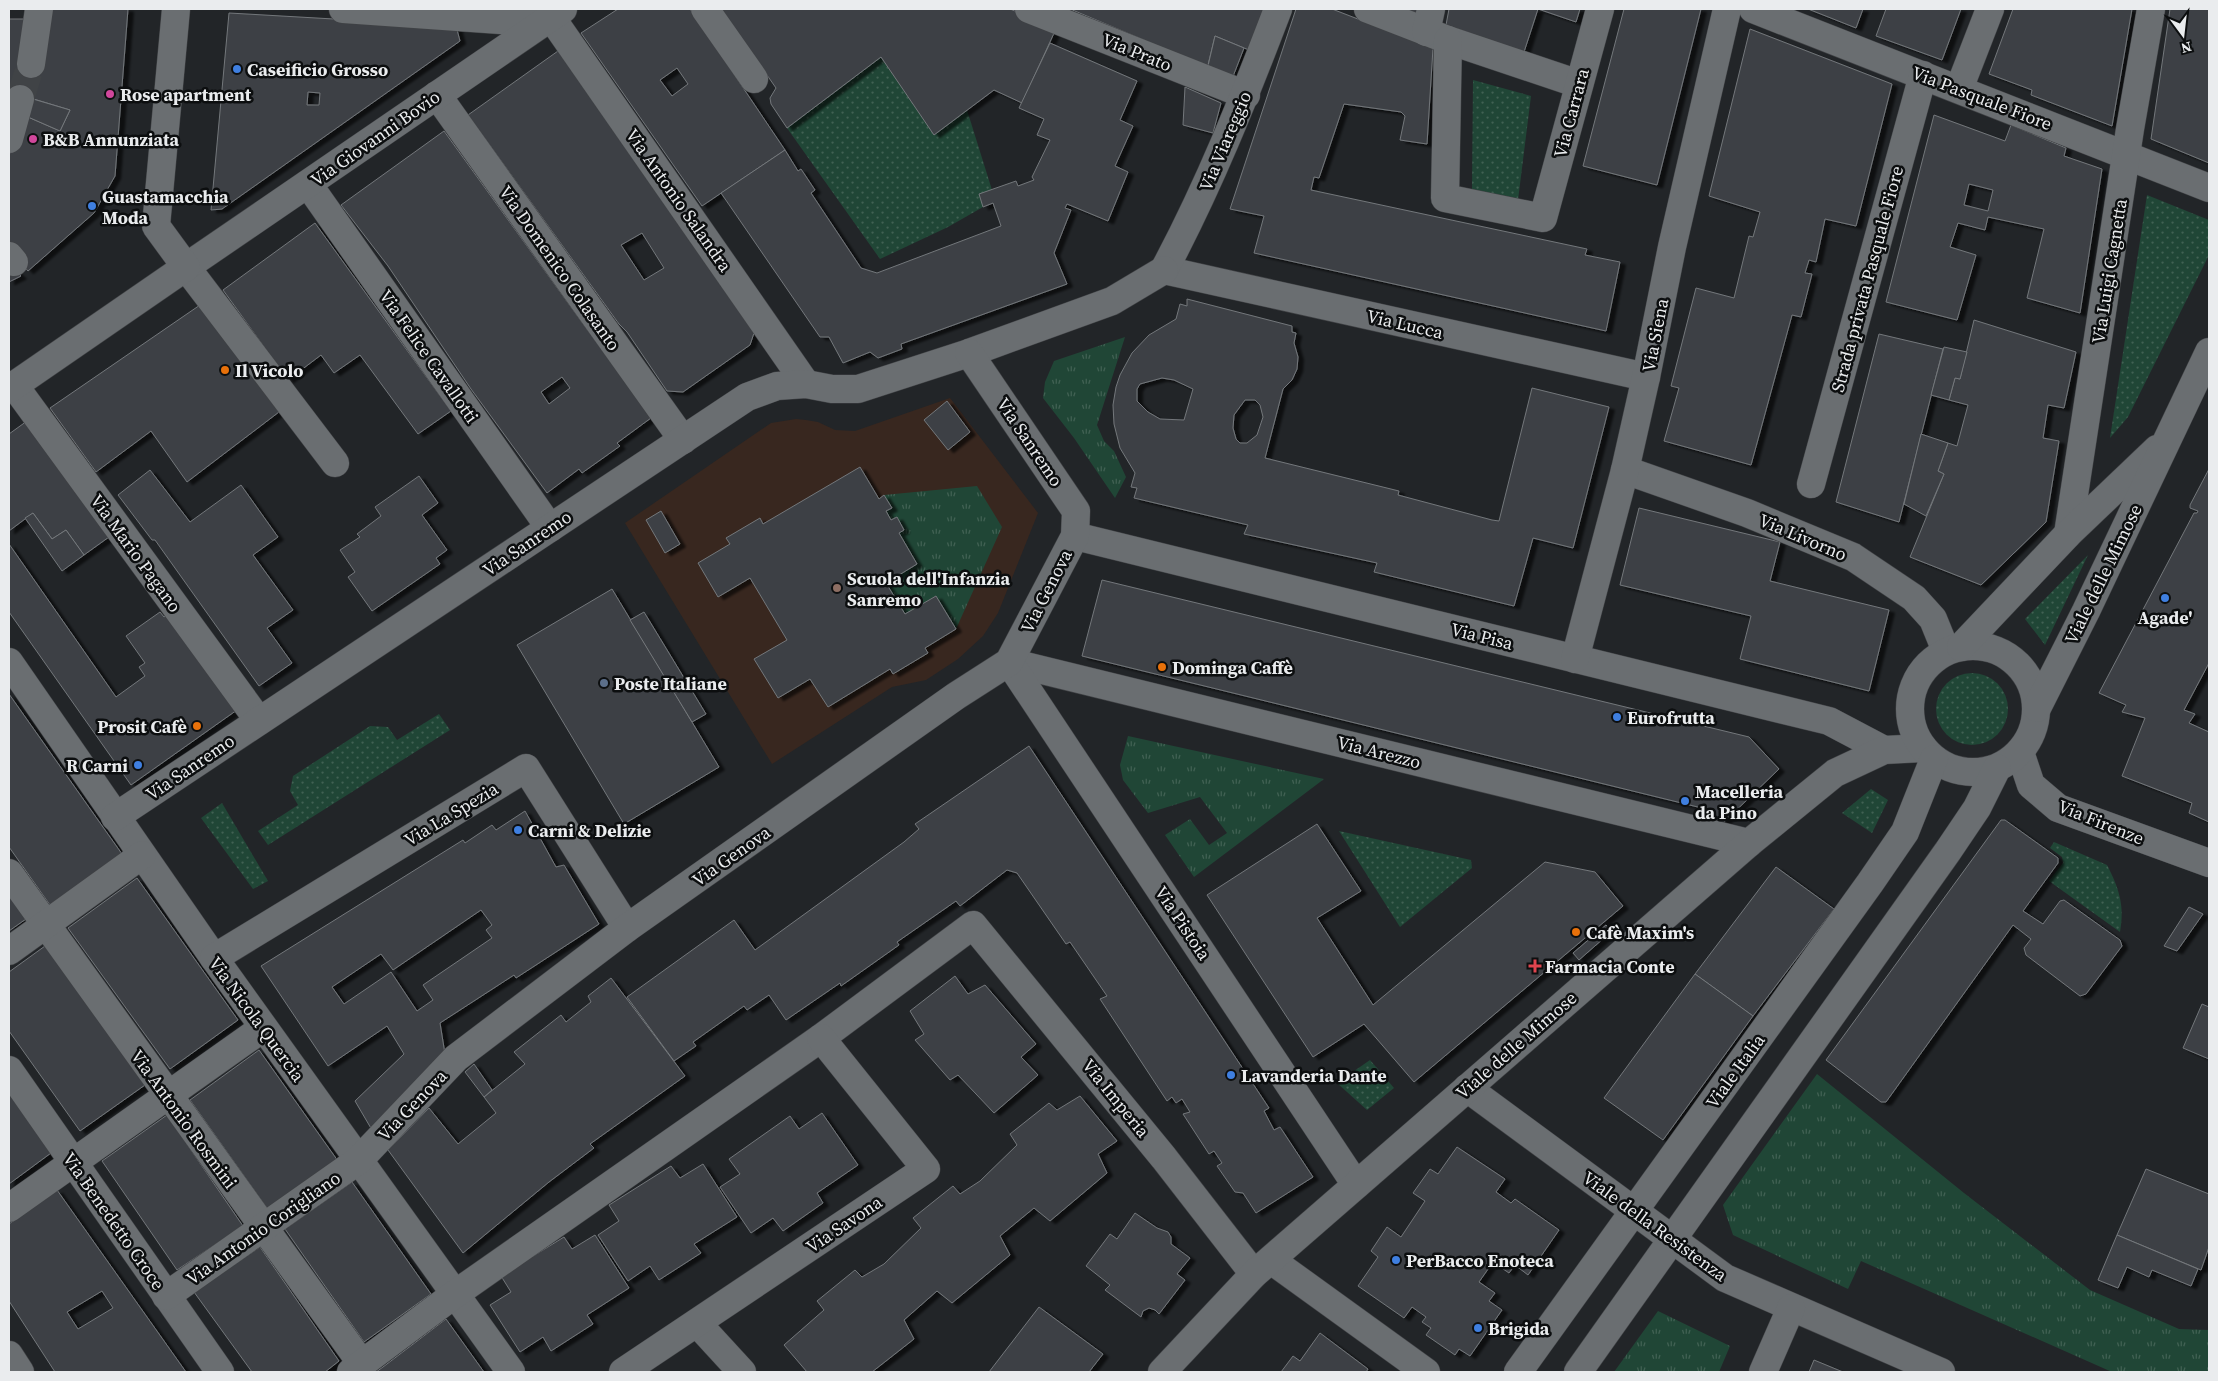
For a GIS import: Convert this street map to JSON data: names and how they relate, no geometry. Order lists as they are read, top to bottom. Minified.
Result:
{"streets":{"street":["Via Prato","Via Pasquale Fiore","Via Carrara","Via Giovanni Bovio","Via Viareggio","Via Antonio Salandra","Via Domenico Colasanto","Via Luigi Cagnetta","Strada privata Pasquale Fiore","Via Lucca","Via Siena","Via Felice Cavallotti","Via Sanremo","Via Livorno","Via Mario Pagano","Viale delle Mimose","Via Genova","Via Pisa","Via Arezzo","Via La Spezia","Via Firenze","Via Pistoia","Via Nicola Quercia","Viale Italia","Via Imperia","Via Antonio Rosmini","Via Benedetto Croce","Via Savona","Viale della Resistenza","Via Antonio Corigliano"]},"crossings":[["Via Prato","Via Viareggio"],["Via Pasquale Fiore","Via Luigi Cagnetta"],["Via Pasquale Fiore","Strada privata Pasquale Fiore"],["Via Giovanni Bovio","Via Antonio Salandra"],["Via Giovanni Bovio","Via Domenico Colasanto"],["Via Giovanni Bovio","Via Felice Cavallotti"],["Via Giovanni Bovio","Via Mario Pagano"],["Via Viareggio","Via Lucca"],["Via Viareggio","Via Sanremo"],["Via Antonio Salandra","Via Sanremo"],["Via Domenico Colasanto","Via Sanremo"],["Via Luigi Cagnetta","Viale delle Mimose"],["Via Lucca","Via Siena"],["Via Lucca","Via Sanremo"],["Via Siena","Via Livorno"],["Via Siena","Via Pisa"],["Via Felice Cavallotti","Via Sanremo"],["Via Sanremo","Via Mario Pagano"],["Via Sanremo","Via Genova"],["Via Sanremo","Via Pisa"],["Via Sanremo","Via Nicola Quercia"],["Via Livorno","Viale delle Mimose"],["Via Livorno","Via Firenze"],["Via Livorno","Viale Italia"],["Viale delle Mimose","Via Pisa"],["Viale delle Mimose","Via Arezzo"],["Viale delle Mimose","Via Firenze"],["Viale delle Mimose","Via Pistoia"],["Viale delle Mimose","Viale Italia"],["Viale delle Mimose","Via Imperia"],["Viale delle Mimose","Viale della Resistenza"],["Via Genova","Via Pisa"],["Via Genova","Via Arezzo"],["Via Genova","Via La Spezia"],["Via Genova","Via Pistoia"],["Via Genova","Via Nicola Quercia"],["Via Genova","Via Antonio Corigliano"],["Via Arezzo","Via Pistoia"],["Via La Spezia","Via Nicola Quercia"],["Via Firenze","Viale Italia"],["Via Nicola Quercia","Via Antonio Corigliano"],["Viale Italia","Viale della Resistenza"],["Via Imperia","Via Savona"],["Via Antonio Rosmini","Via Antonio Corigliano"],["Via Benedetto Croce","Via Antonio Corigliano"]],"places":{"other":["Caseificio Grosso","Rose apartment","B&B Annunziata","Guastamacchia Moda","Il Vicolo","Scuola dell'Infanzia Sanremo","Agade'","Dominga Caffè","Poste Italiane","Eurofrutta","Prosit Cafè","R Carni","Macelleria da Pino","Carni & Delizie","Cafè Maxim's","Lavanderia Dante","PerBacco Enoteca","Brigida"],"health":["Farmacia Conte"]},"north":"bottom"}
